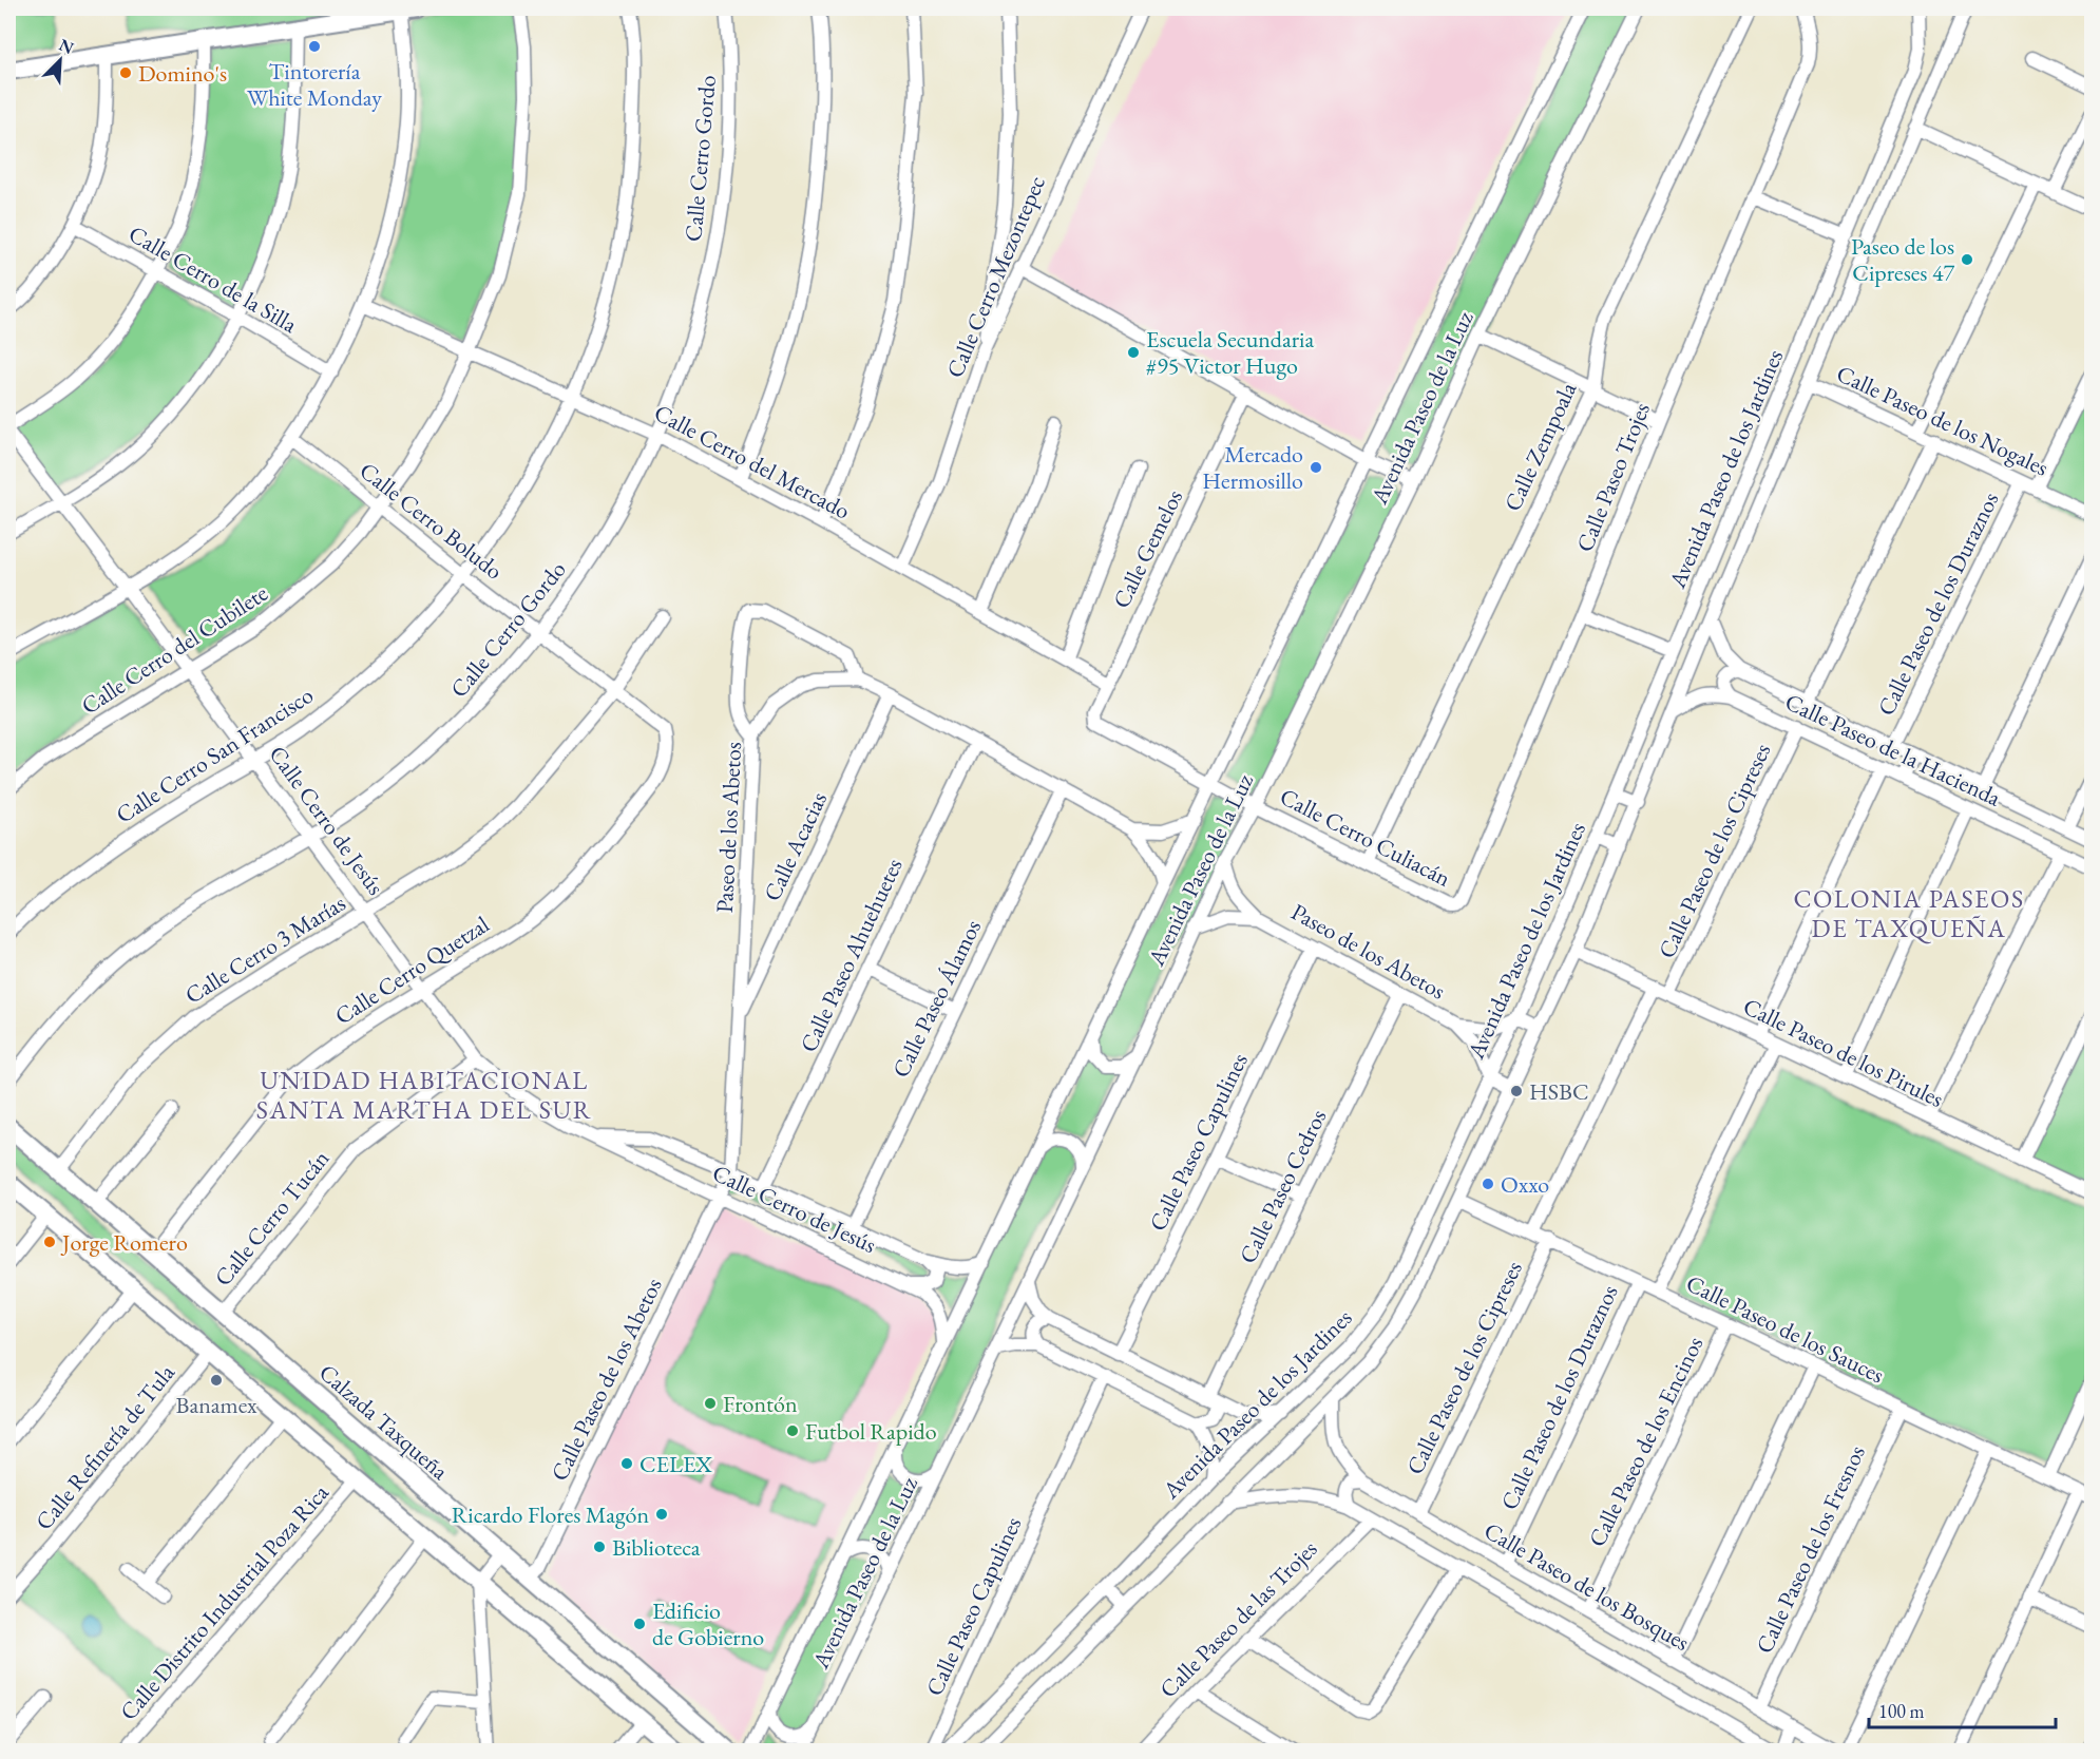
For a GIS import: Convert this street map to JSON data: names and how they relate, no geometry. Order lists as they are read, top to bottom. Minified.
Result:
{"streets":{"main road":["Calzada Taxqueña"],"street":["Calle Cerro Gordo","Calle Cerro Mezontepec","Calle Cerro de la Silla","Avenida Paseo de la Luz","Calle Paseo de los Nogales","Calle Zempoala","Calle Cerro del Mercado","Avenida Paseo de los Jardines","Calle Paseo Trojes","Calle Cerro Boludo","Calle Gemelos","Calle Paseo de los Duraznos","Calle Cerro del Cubilete","Calle Paseo de la Hacienda","Calle Cerro San Francisco","Calle Cerro de Jesús","Paseo de los Abetos","Calle Cerro Culiacán","Calle Acacias","Calle Paseo de los Cipreses","Calle Cerro 3 Marías","Calle Paseo Ahuehuetes","Calle Cerro Quetzal","Calle Paseo Álamos","Calle Paseo de los Pirules","Calle Paseo Capulines","Calle Paseo Cedros","Calle Cerro Tucán","Calle Paseo de los Sauces","Calle Paseo de los Abetos","Calle Paseo de los Encinos","Calle Refinería de Tula","Calle Paseo de los Fresnos","Calle Paseo de los Bosques","Calle Distrito Industrial Poza Rica","Calle Paseo de las Trojes"]},"crossings":[["Calle Cerro Gordo","Calle Cerro del Mercado"],["Calle Cerro Gordo","Calle Cerro Boludo"],["Calle Cerro Gordo","Calle Cerro de Jesús"],["Calle Cerro Mezontepec","Calle Cerro del Mercado"],["Avenida Paseo de la Luz","Calle Gemelos"],["Avenida Paseo de la Luz","Calle Cerro de Jesús"],["Avenida Paseo de la Luz","Paseo de los Abetos"],["Avenida Paseo de la Luz","Calle Cerro Culiacán"],["Calle Paseo de los Nogales","Avenida Paseo de los Jardines"],["Calle Paseo de los Nogales","Calle Paseo de los Duraznos"],["Calle Zempoala","Calle Cerro Culiacán"],["Calle Cerro del Mercado","Calle Gemelos"],["Calle Cerro del Mercado","Calle Cerro del Cubilete"],["Calle Cerro del Mercado","Calle Cerro San Francisco"],["Avenida Paseo de los Jardines","Calle Paseo de la Hacienda"],["Avenida Paseo de los Jardines","Paseo de los Abetos"],["Avenida Paseo de los Jardines","Calle Paseo de los Pirules"],["Avenida Paseo de los Jardines","Calle Paseo de los Sauces"],["Avenida Paseo de los Jardines","Calle Paseo de los Bosques"],["Calle Paseo Trojes","Calle Cerro Culiacán"],["Calle Cerro Boludo","Calle Cerro del Cubilete"],["Calle Cerro Boludo","Calle Cerro San Francisco"],["Calle Cerro Boludo","Calle Cerro 3 Marías"],["Calle Cerro Boludo","Calle Cerro Quetzal"],["Calle Gemelos","Calle Cerro Culiacán"],["Calle Paseo de los Duraznos","Calle Paseo de la Hacienda"],["Calle Paseo de los Duraznos","Calle Paseo de los Pirules"],["Calle Paseo de los Duraznos","Calle Paseo de los Sauces"],["Calle Paseo de los Duraznos","Calle Paseo de los Bosques"],["Calle Cerro del Cubilete","Calle Cerro de Jesús"],["Calle Paseo de la Hacienda","Calle Paseo de los Cipreses"],["Calle Cerro San Francisco","Calle Cerro de Jesús"],["Calle Cerro de Jesús","Paseo de los Abetos"],["Calle Cerro de Jesús","Calle Cerro 3 Marías"],["Calle Cerro de Jesús","Calle Paseo Ahuehuetes"],["Calle Cerro de Jesús","Calle Cerro Quetzal"],["Calle Cerro de Jesús","Calle Paseo Álamos"],["Calle Cerro de Jesús","Calle Cerro Tucán"],["Calle Cerro de Jesús","Calle Paseo de los Abetos"],["Paseo de los Abetos","Calle Acacias"],["Paseo de los Abetos","Calle Paseo Ahuehuetes"],["Paseo de los Abetos","Calle Paseo Álamos"],["Paseo de los Abetos","Calle Paseo Capulines"],["Paseo de los Abetos","Calle Paseo Cedros"],["Paseo de los Abetos","Calle Paseo de los Abetos"],["Calle Paseo de los Cipreses","Calle Paseo de los Pirules"],["Calle Paseo de los Cipreses","Calle Paseo de los Sauces"],["Calle Paseo de los Cipreses","Calle Paseo de los Bosques"],["Calle Cerro 3 Marías","Calzada Taxqueña"],["Calle Cerro Tucán","Calzada Taxqueña"],["Calle Paseo de los Sauces","Calle Paseo de los Encinos"],["Calle Paseo de los Sauces","Calle Paseo de los Fresnos"],["Calle Paseo de los Abetos","Calzada Taxqueña"],["Calle Paseo de los Encinos","Calle Paseo de los Bosques"],["Calle Paseo de los Fresnos","Calle Paseo de los Bosques"],["Calle Paseo de los Bosques","Calle Paseo de las Trojes"]],"districts":["COLONIA PASEOS DE TAXQUEÑA","UNIDAD HABITACIONAL SANTA MARTHA DEL SUR"],"places":["Tintorería White Monday","Domino's","Paseo de los Cipreses 47","Escuela Secundaria #95 Victor Hugo","Mercado Hermosillo","HSBC","Oxxo","Jorge Romero","Banamex","Frontón","Futbol Rapido","CELEX","Ricardo Flores Magón","Biblioteca","Edificio de Gobierno"],"scale_bar":"100 m","north":"top right"}
